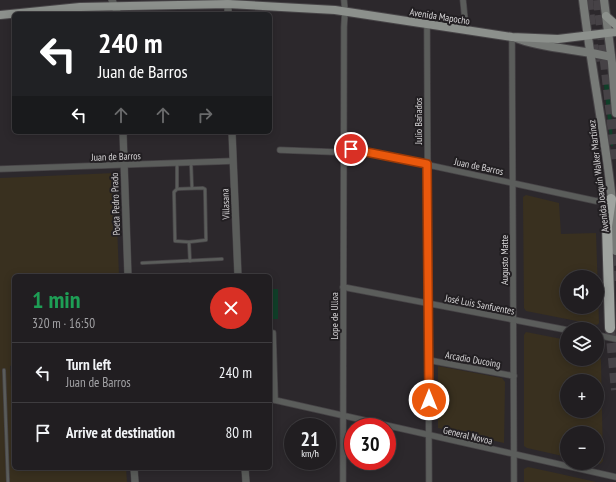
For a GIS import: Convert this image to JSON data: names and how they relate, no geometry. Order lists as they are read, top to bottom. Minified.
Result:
{"streets":{"main road":["Avenida Mapocho","Avenida Joaquín Walker Martínez"],"street":["Julio Bañados","Juan de Barros","Poeta Pedro Prado","Villasana","Augusto Matte","José Luis Sanfuentes","Lope de Ulloa","Arcadio Ducoing","General Novoa"]},"crossings":[["Avenida Mapocho","Julio Bañados"],["Avenida Mapocho","Avenida Joaquín Walker Martínez"],["Avenida Mapocho","Augusto Matte"],["Avenida Mapocho","Lope de Ulloa"],["Julio Bañados","Juan de Barros"],["Julio Bañados","José Luis Sanfuentes"],["Julio Bañados","Arcadio Ducoing"],["Julio Bañados","General Novoa"],["Juan de Barros","Avenida Joaquín Walker Martínez"],["Juan de Barros","Poeta Pedro Prado"],["Juan de Barros","Villasana"],["Juan de Barros","Augusto Matte"],["Juan de Barros","Lope de Ulloa"],["Augusto Matte","José Luis Sanfuentes"],["Augusto Matte","Arcadio Ducoing"],["Augusto Matte","General Novoa"],["José Luis Sanfuentes","Lope de Ulloa"],["Lope de Ulloa","General Novoa"]],"page":{"turn":["240 m","Juan de Barros"],"map_buttons":["+","−"],"heading":["1 min","320 m · 16:50"],"list":[{"name":"Turn left","note":"Juan de Barros","value":"240 m"},{"name":"Arrive at destination","value":"80 m"}],"speed":"21 km/h","limit":"30"}}
